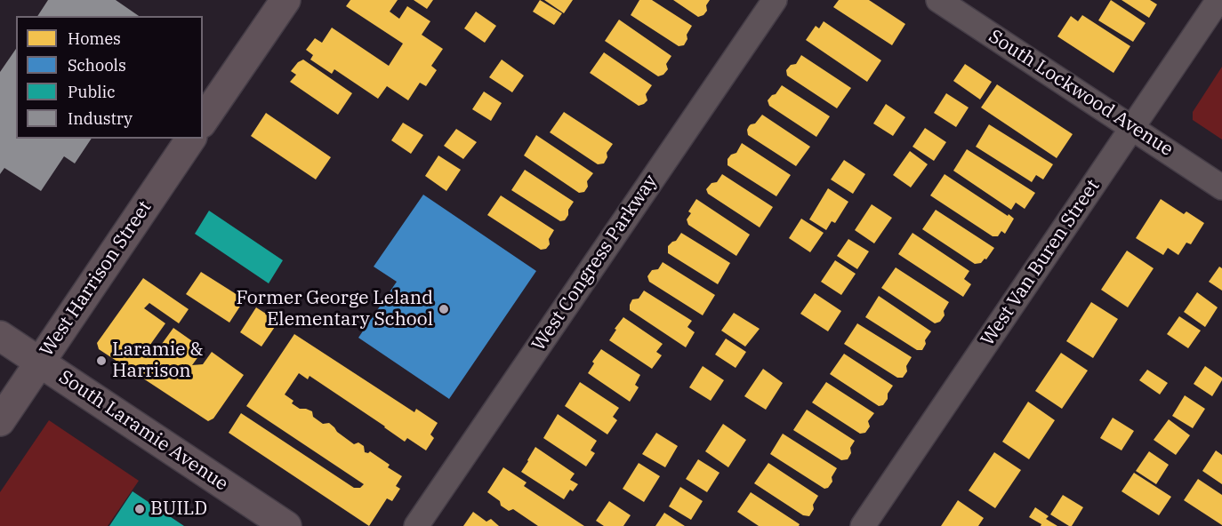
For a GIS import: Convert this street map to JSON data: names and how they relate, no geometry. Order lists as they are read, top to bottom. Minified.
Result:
{"streets":{"street":["South Lockwood Avenue","West Congress Parkway","West Van Buren Street","West Harrison Street","South Laramie Avenue"]},"crossings":[["South Lockwood Avenue","West Van Buren Street"],["West Harrison Street","South Laramie Avenue"]],"places":["Former George Leland Elementary School","Laramie & Harrison","BUILD"],"legend":["Homes","Schools","Public","Industry"]}
